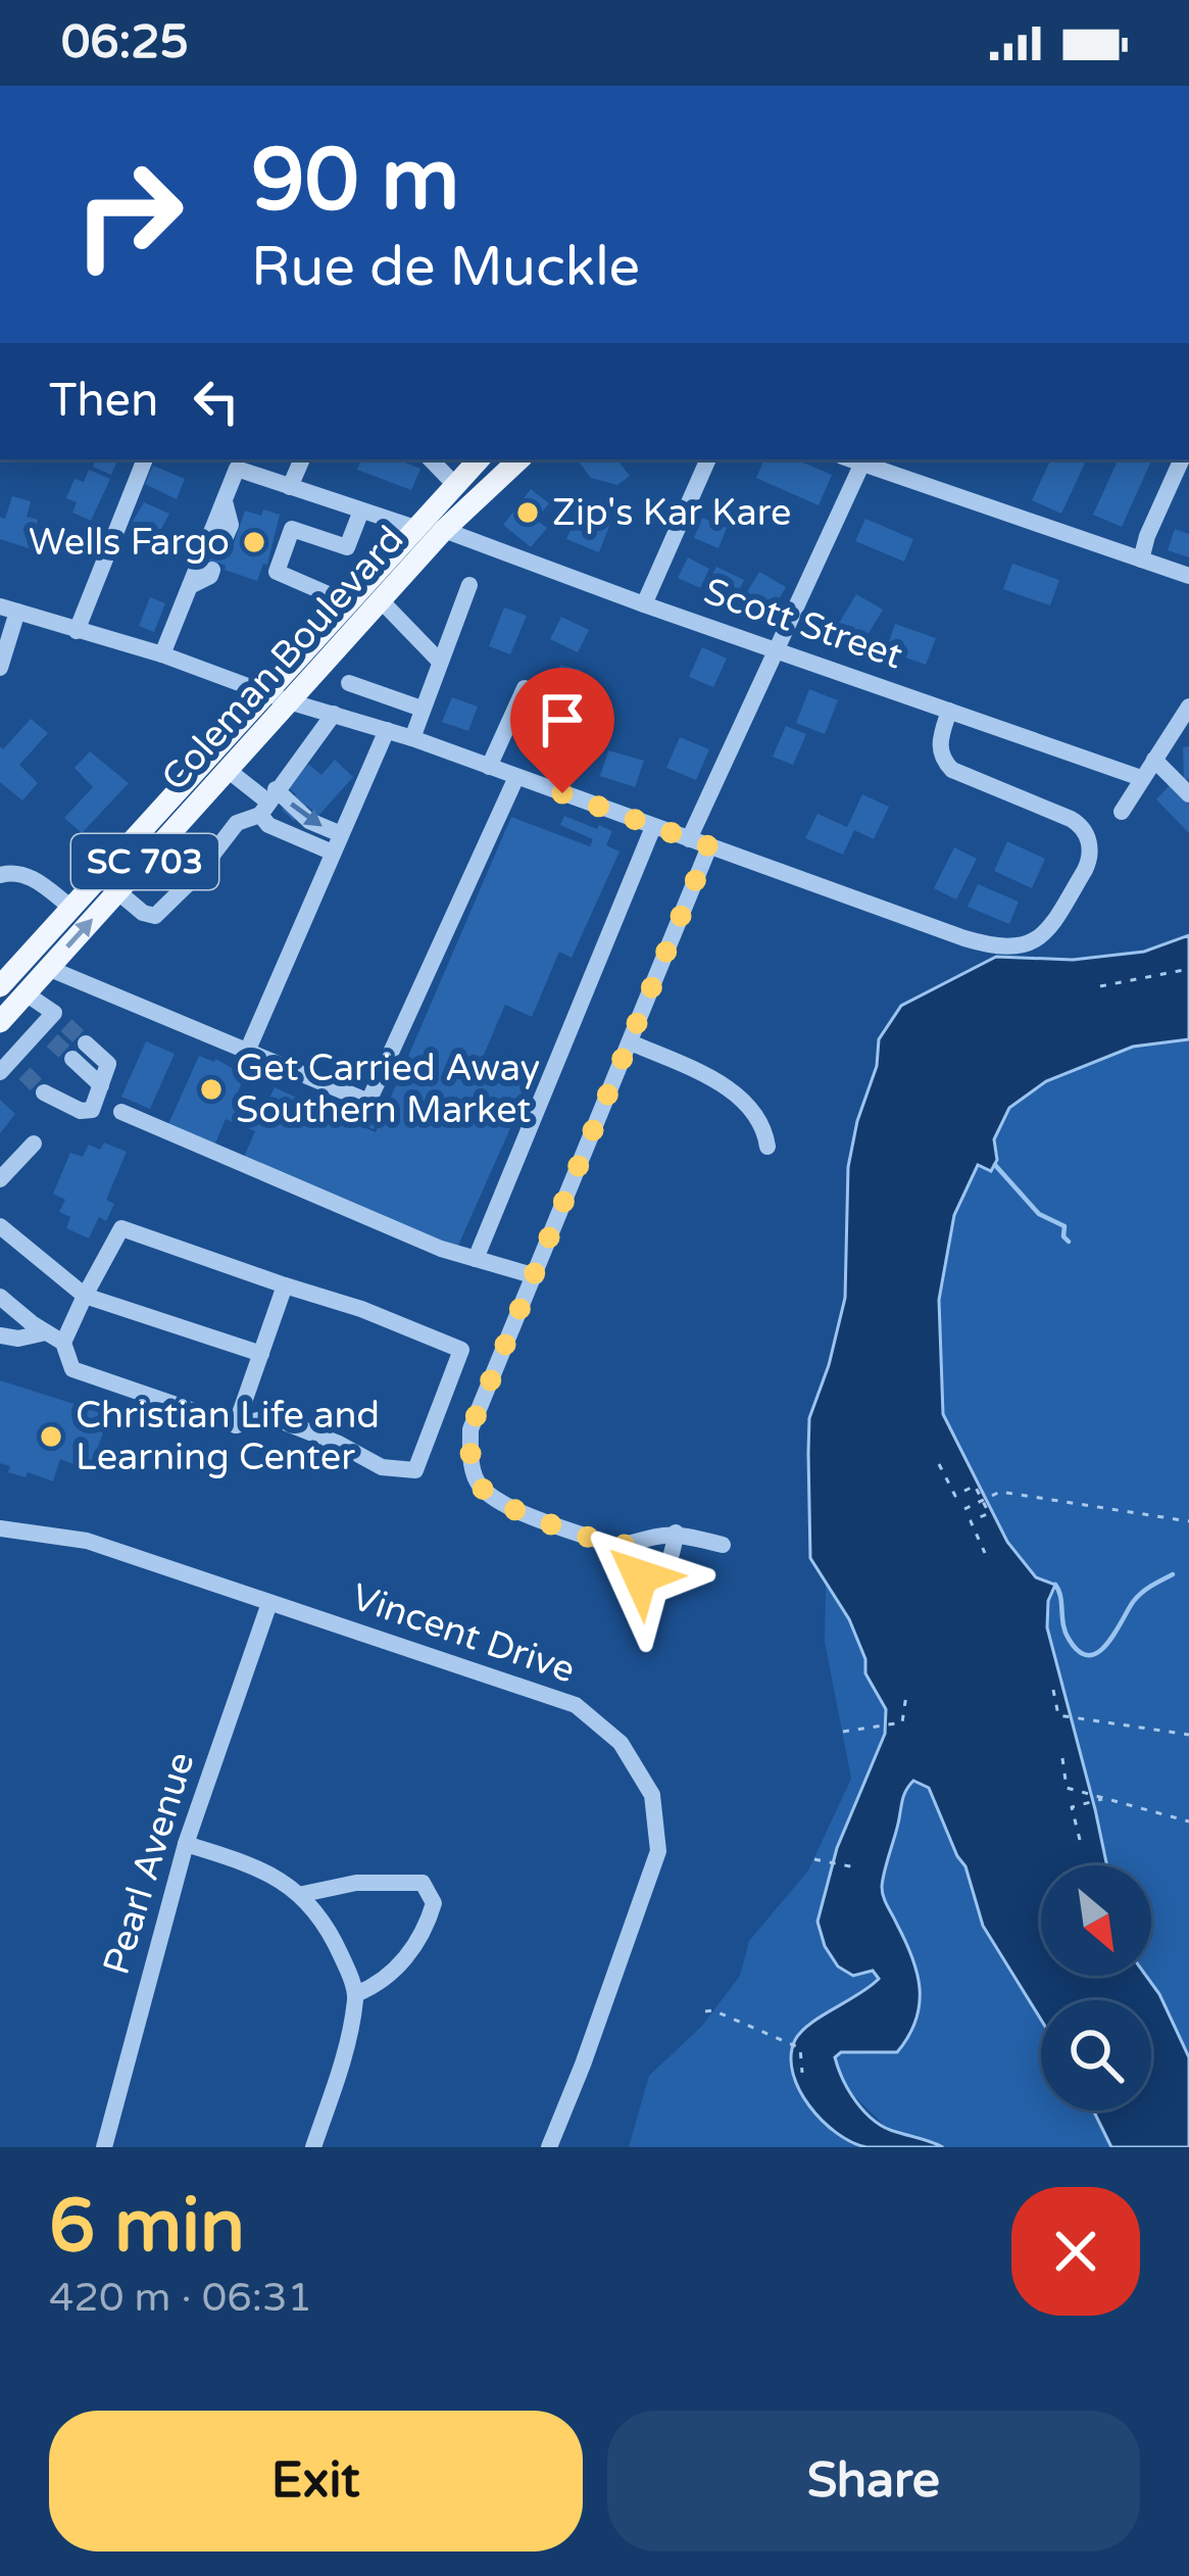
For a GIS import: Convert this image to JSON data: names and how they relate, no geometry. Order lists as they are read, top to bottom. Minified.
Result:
{"streets":{"main road":["Coleman Boulevard","SC 703"],"street":["Scott Street","Vincent Drive","Pearl Avenue"]},"crossings":[["Scott Street","Coleman Boulevard"],["Vincent Drive","Pearl Avenue"]],"places":["Zip's Kar Kare","Wells Fargo","Get Carried Away Southern Market","Christian Life and Learning Center"],"north":"bottom right","page":{"status":"06:25","turn":["90 m","Rue de Muckle"],"then":"Then","heading":["6 min","420 m · 06:31"],"buttons":["Exit","Share"]}}
